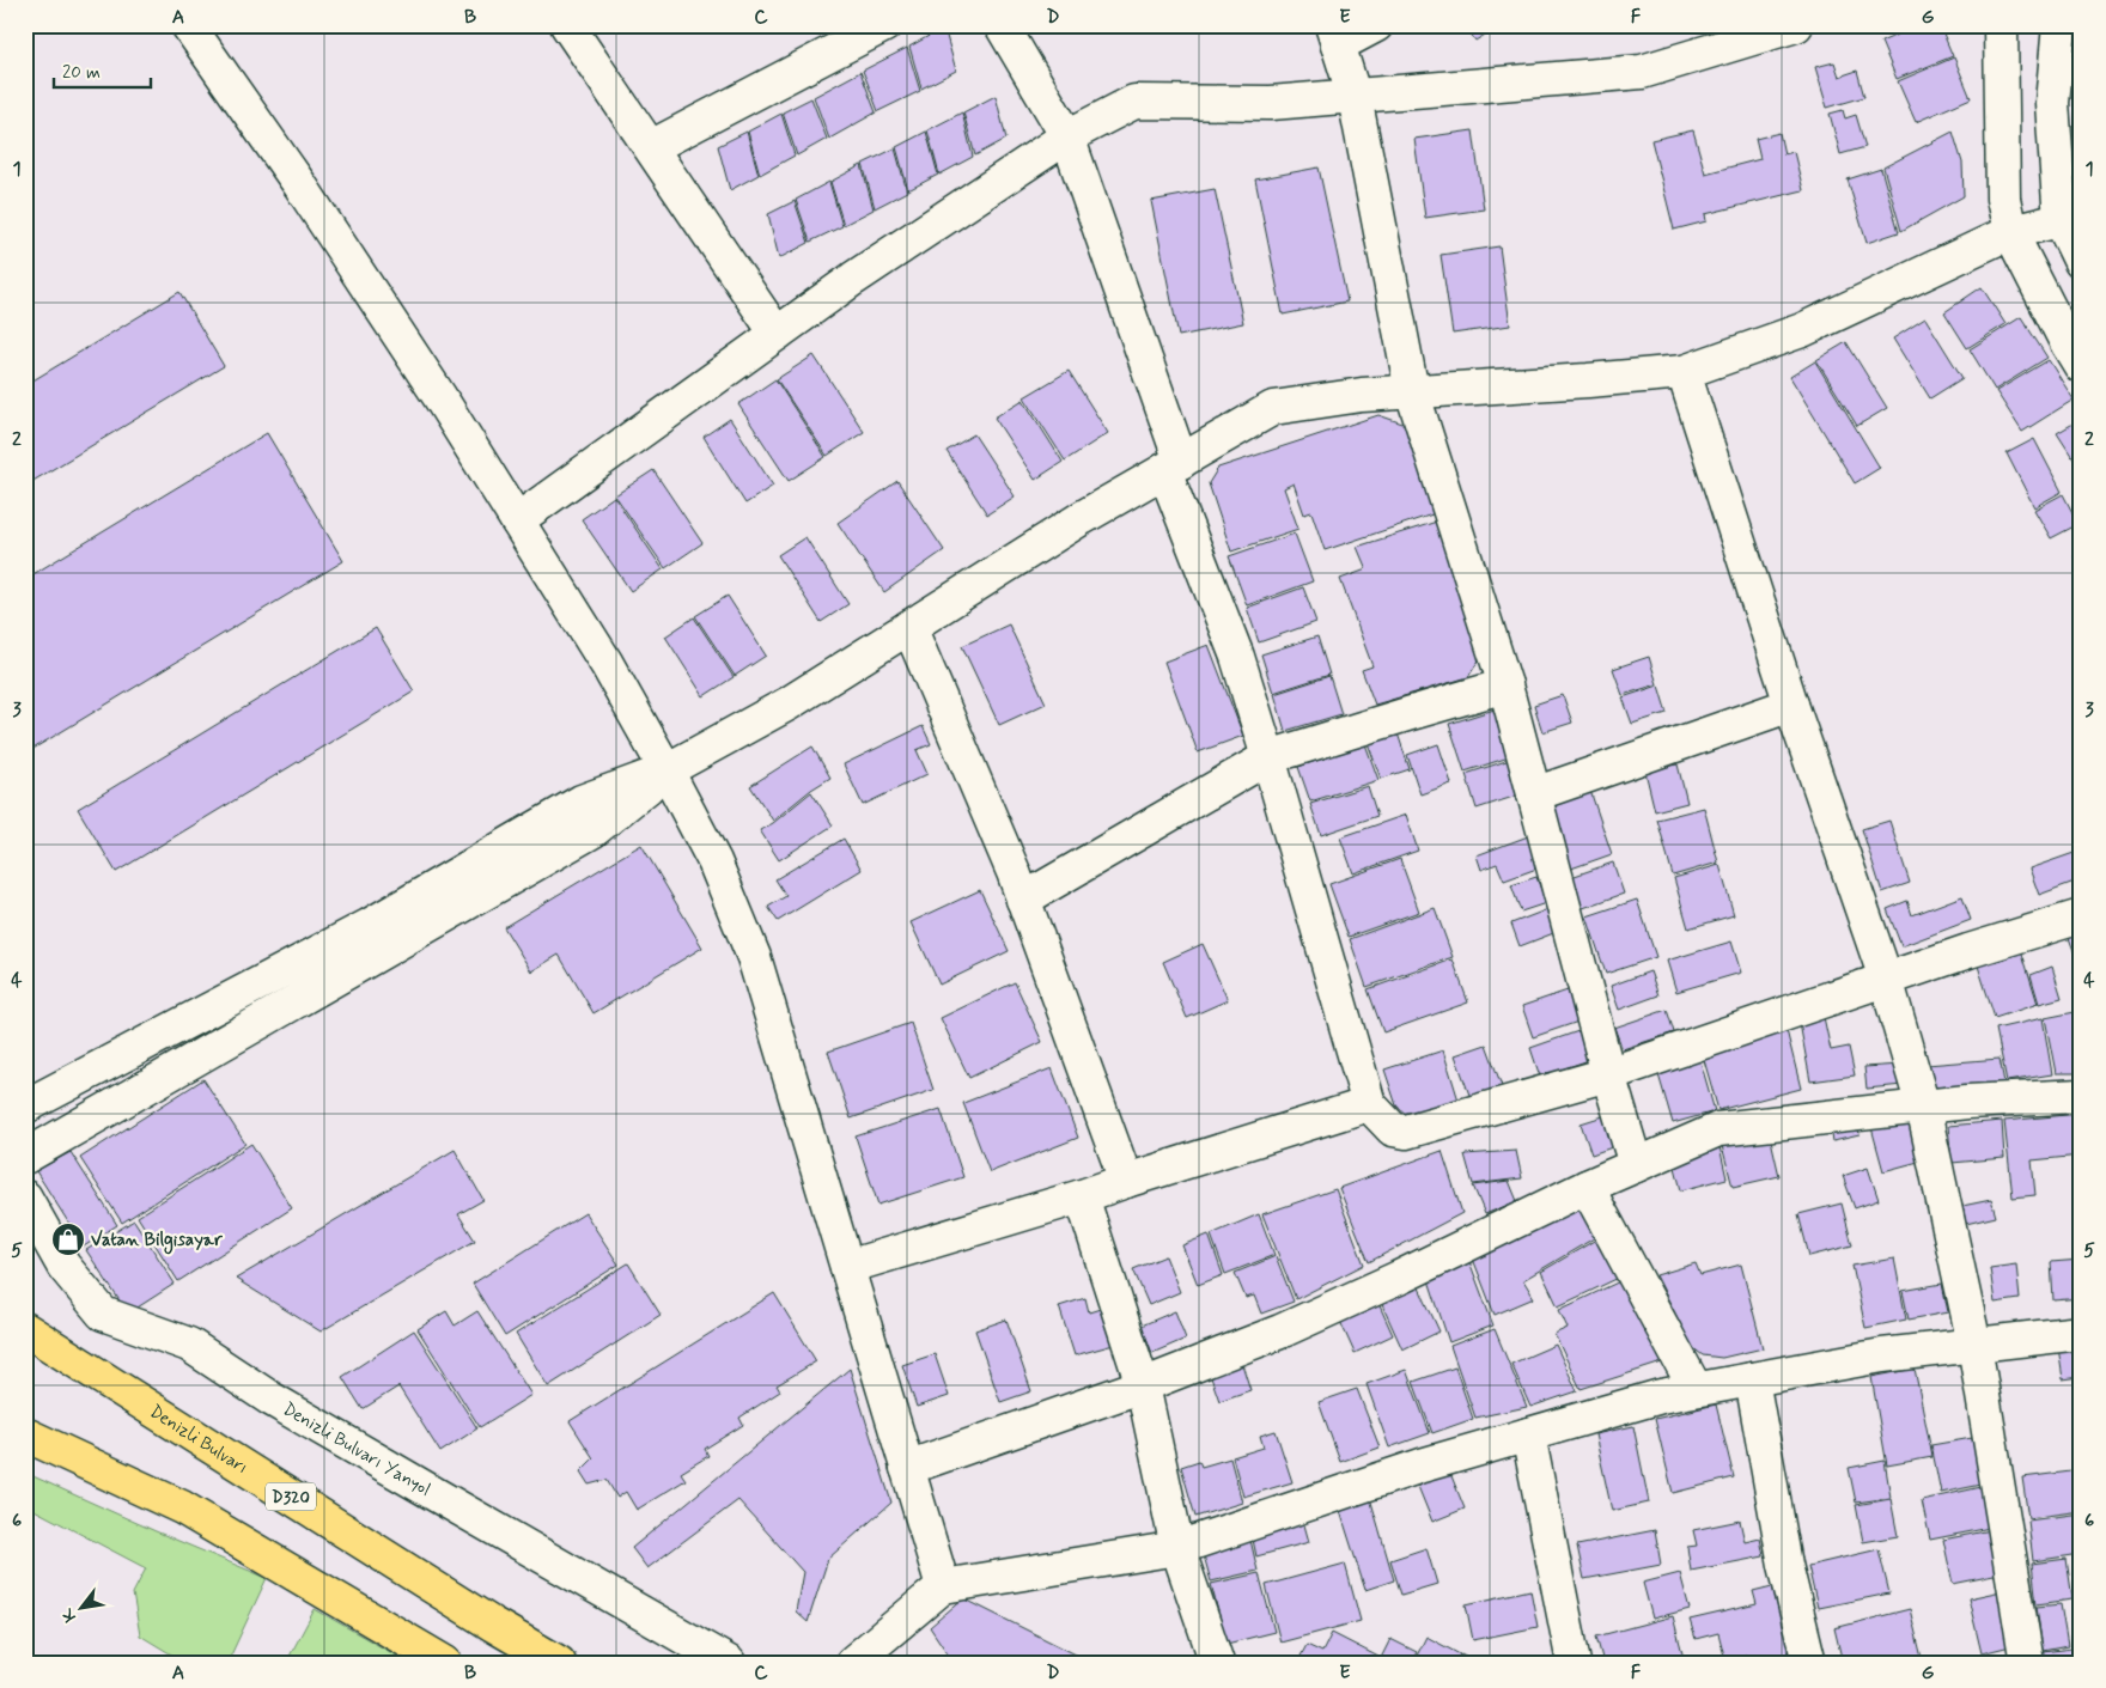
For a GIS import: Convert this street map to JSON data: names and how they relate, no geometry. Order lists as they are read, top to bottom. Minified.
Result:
{"streets":{"highway":["Denizli Bulvarı","D320"],"street":["Denizli Bulvarı Yanyol"]},"places":{"shop":["Vatan Bilgisayar"]},"scale_bar":"20 m","north":"bottom left","grid":{"columns":["A","B","C","D","E","F","G"],"rows":["1","2","3","4","5","6"]}}
